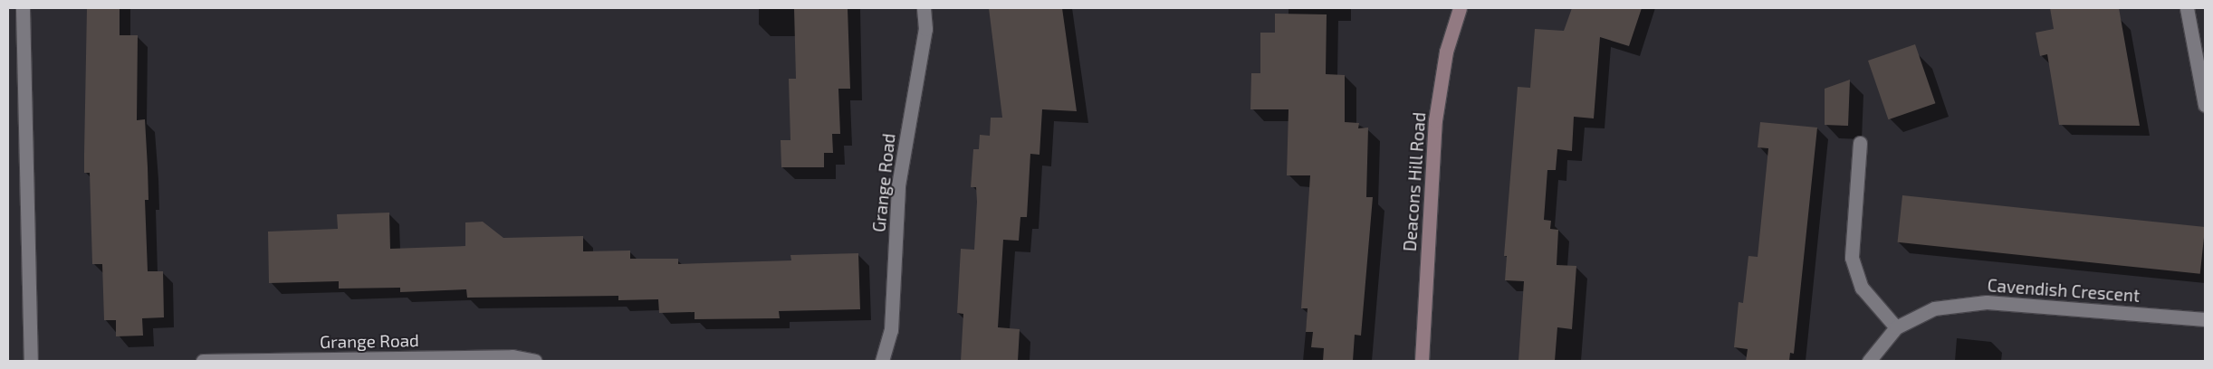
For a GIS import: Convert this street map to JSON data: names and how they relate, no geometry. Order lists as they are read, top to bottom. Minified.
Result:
{"streets":{"street":["Deacons Hill Road","Grange Road","Cavendish Crescent"]}}
